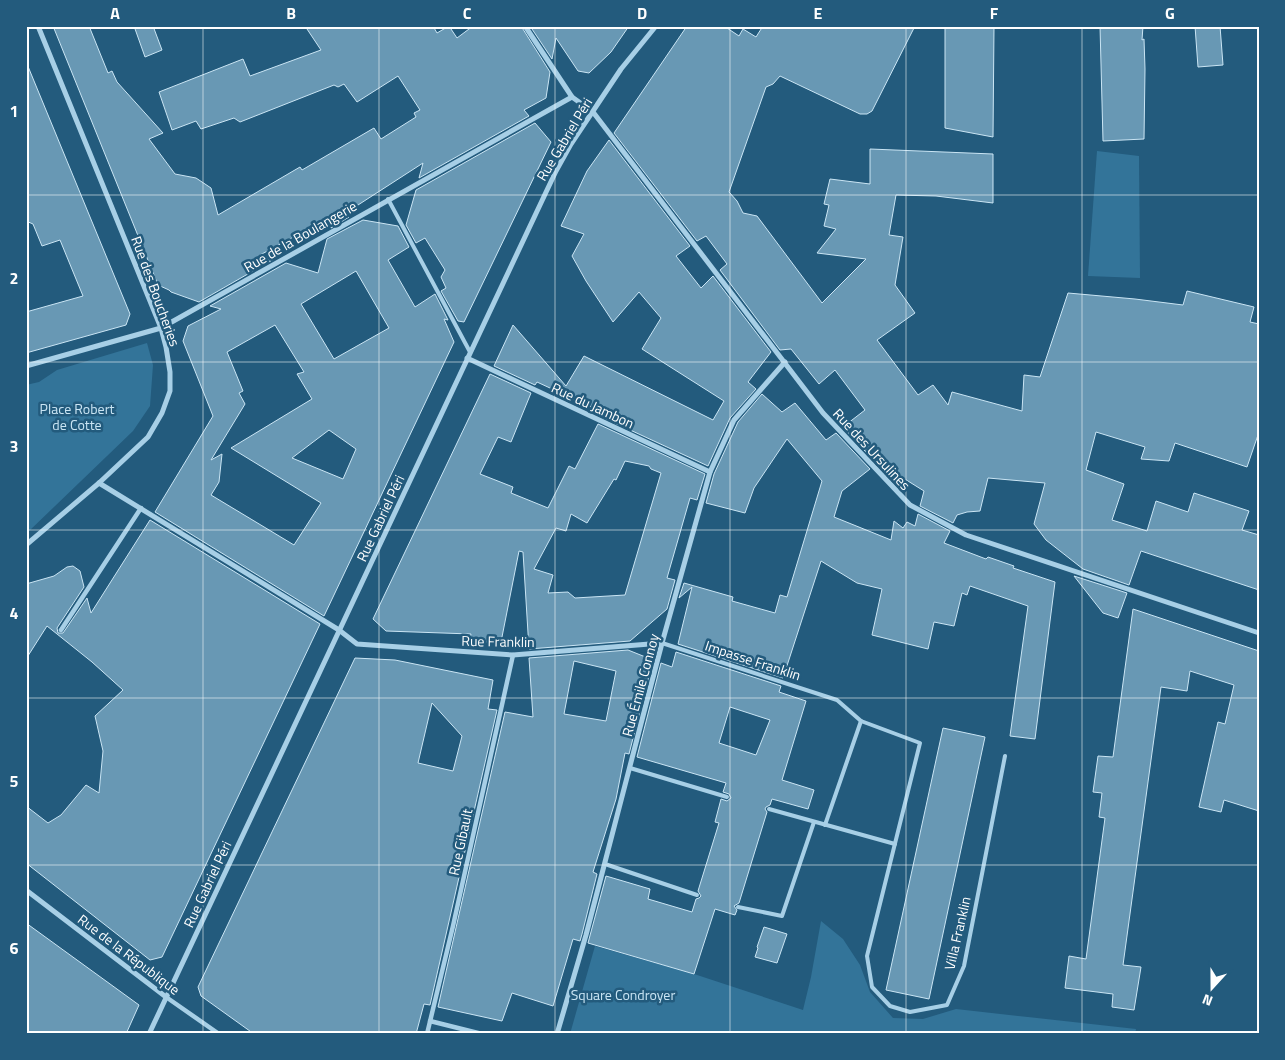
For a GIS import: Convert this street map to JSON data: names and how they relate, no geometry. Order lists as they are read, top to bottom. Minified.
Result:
{"streets":{"street":["Rue Gabriel Péri","Rue de la Boulangerie","Rue des Boucheries","Rue du Jambon","Rue des Ursulines","Rue Franklin","Rue Émile Connoy","Rue Gibault","Rue de la République"],"lane":["Impasse Franklin","Villa Franklin"]},"crossings":[["Rue Gabriel Péri","Rue du Jambon"],["Rue Gabriel Péri","Rue des Ursulines"],["Rue Gabriel Péri","Rue Franklin"],["Rue Gabriel Péri","Rue de la République"],["Rue de la Boulangerie","Rue des Boucheries"],["Rue de la Boulangerie","Rue des Ursulines"],["Rue du Jambon","Rue Émile Connoy"],["Rue des Ursulines","Rue Émile Connoy"],["Rue Franklin","Impasse Franklin"],["Rue Franklin","Rue Émile Connoy"],["Rue Franklin","Rue Gibault"],["Impasse Franklin","Rue Émile Connoy"],["Impasse Franklin","Villa Franklin"]],"parks":["Place Robert de Cotte","Square Condroyer"],"north":"bottom","grid":{"columns":["A","B","C","D","E","F","G"],"rows":["1","2","3","4","5","6"]}}
